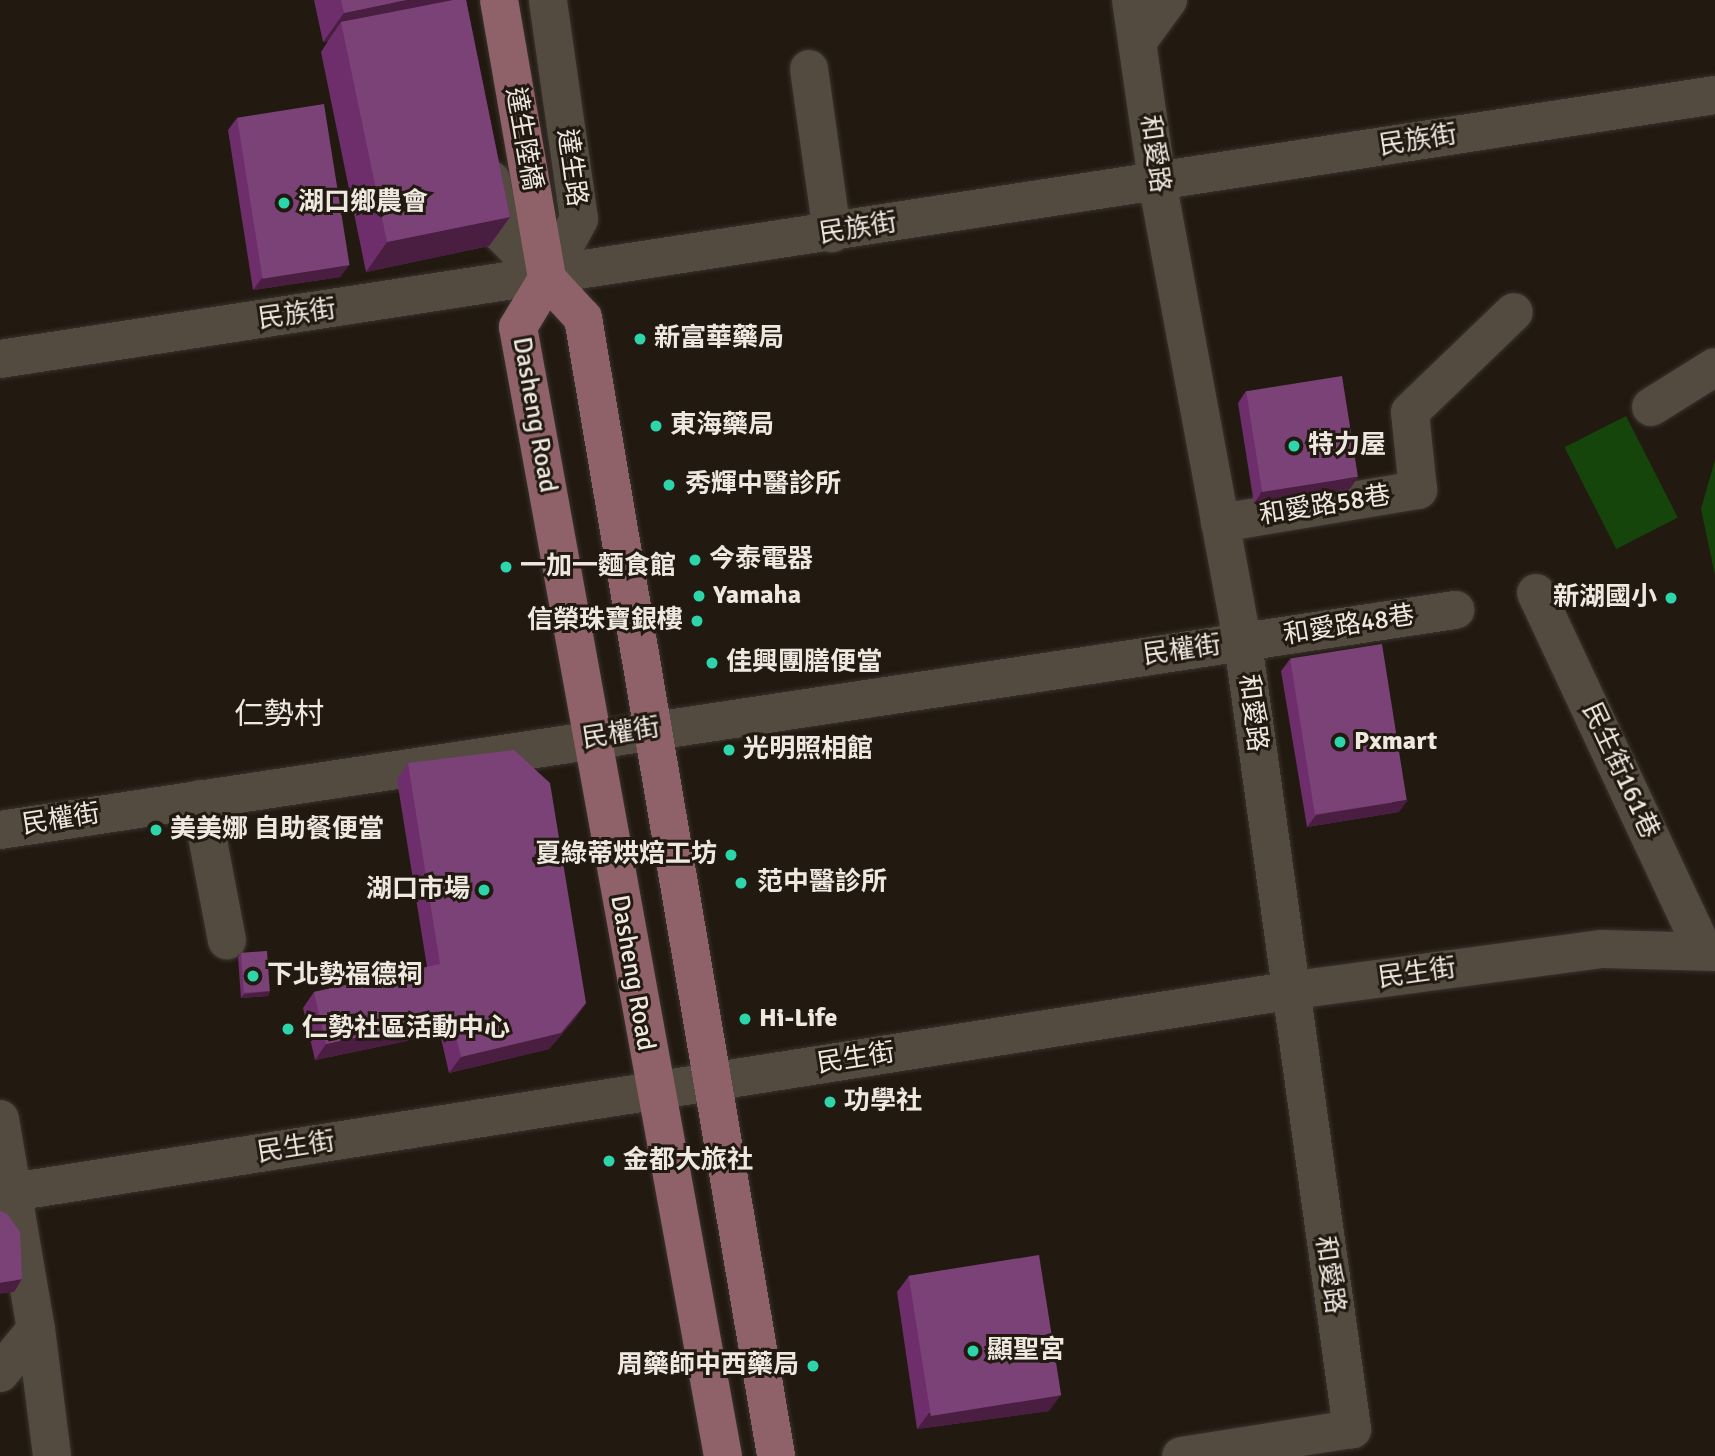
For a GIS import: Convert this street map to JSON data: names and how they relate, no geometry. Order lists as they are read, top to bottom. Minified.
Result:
{"streets":{"main road":["達生陸橋","Dasheng Road"],"street":["民族街","和愛路","達生路","和愛路58巷","和愛路48巷","民權街","民生街161巷","民生街"]},"crossings":[["達生陸橋","民族街"],["達生陸橋","達生路"],["達生陸橋","Dasheng Road"],["民族街","和愛路"],["民族街","達生路"],["民族街","Dasheng Road"],["和愛路","和愛路58巷"],["和愛路","和愛路48巷"],["和愛路","民權街"],["和愛路","民生街"],["達生路","Dasheng Road"],["Dasheng Road","民權街"],["Dasheng Road","民生街"],["和愛路48巷","民權街"],["民生街161巷","民生街"]],"districts":["仁勢村"],"places":["湖口鄉農會","新富華藥局","東海藥局","特力屋","秀輝中醫診所","今泰電器","一加一麵食館","Yamaha","新湖國小","信榮珠寶銀樓","佳興團膳便當","Pxmart","光明照相館","美美娜 自助餐便當","夏綠蒂烘焙工坊","范中醫診所","湖口市場","下北勢福德祠","Hi-Life","仁勢社區活動中心","功學社","金都大旅社","顯聖宮","周藥師中西藥局"]}
